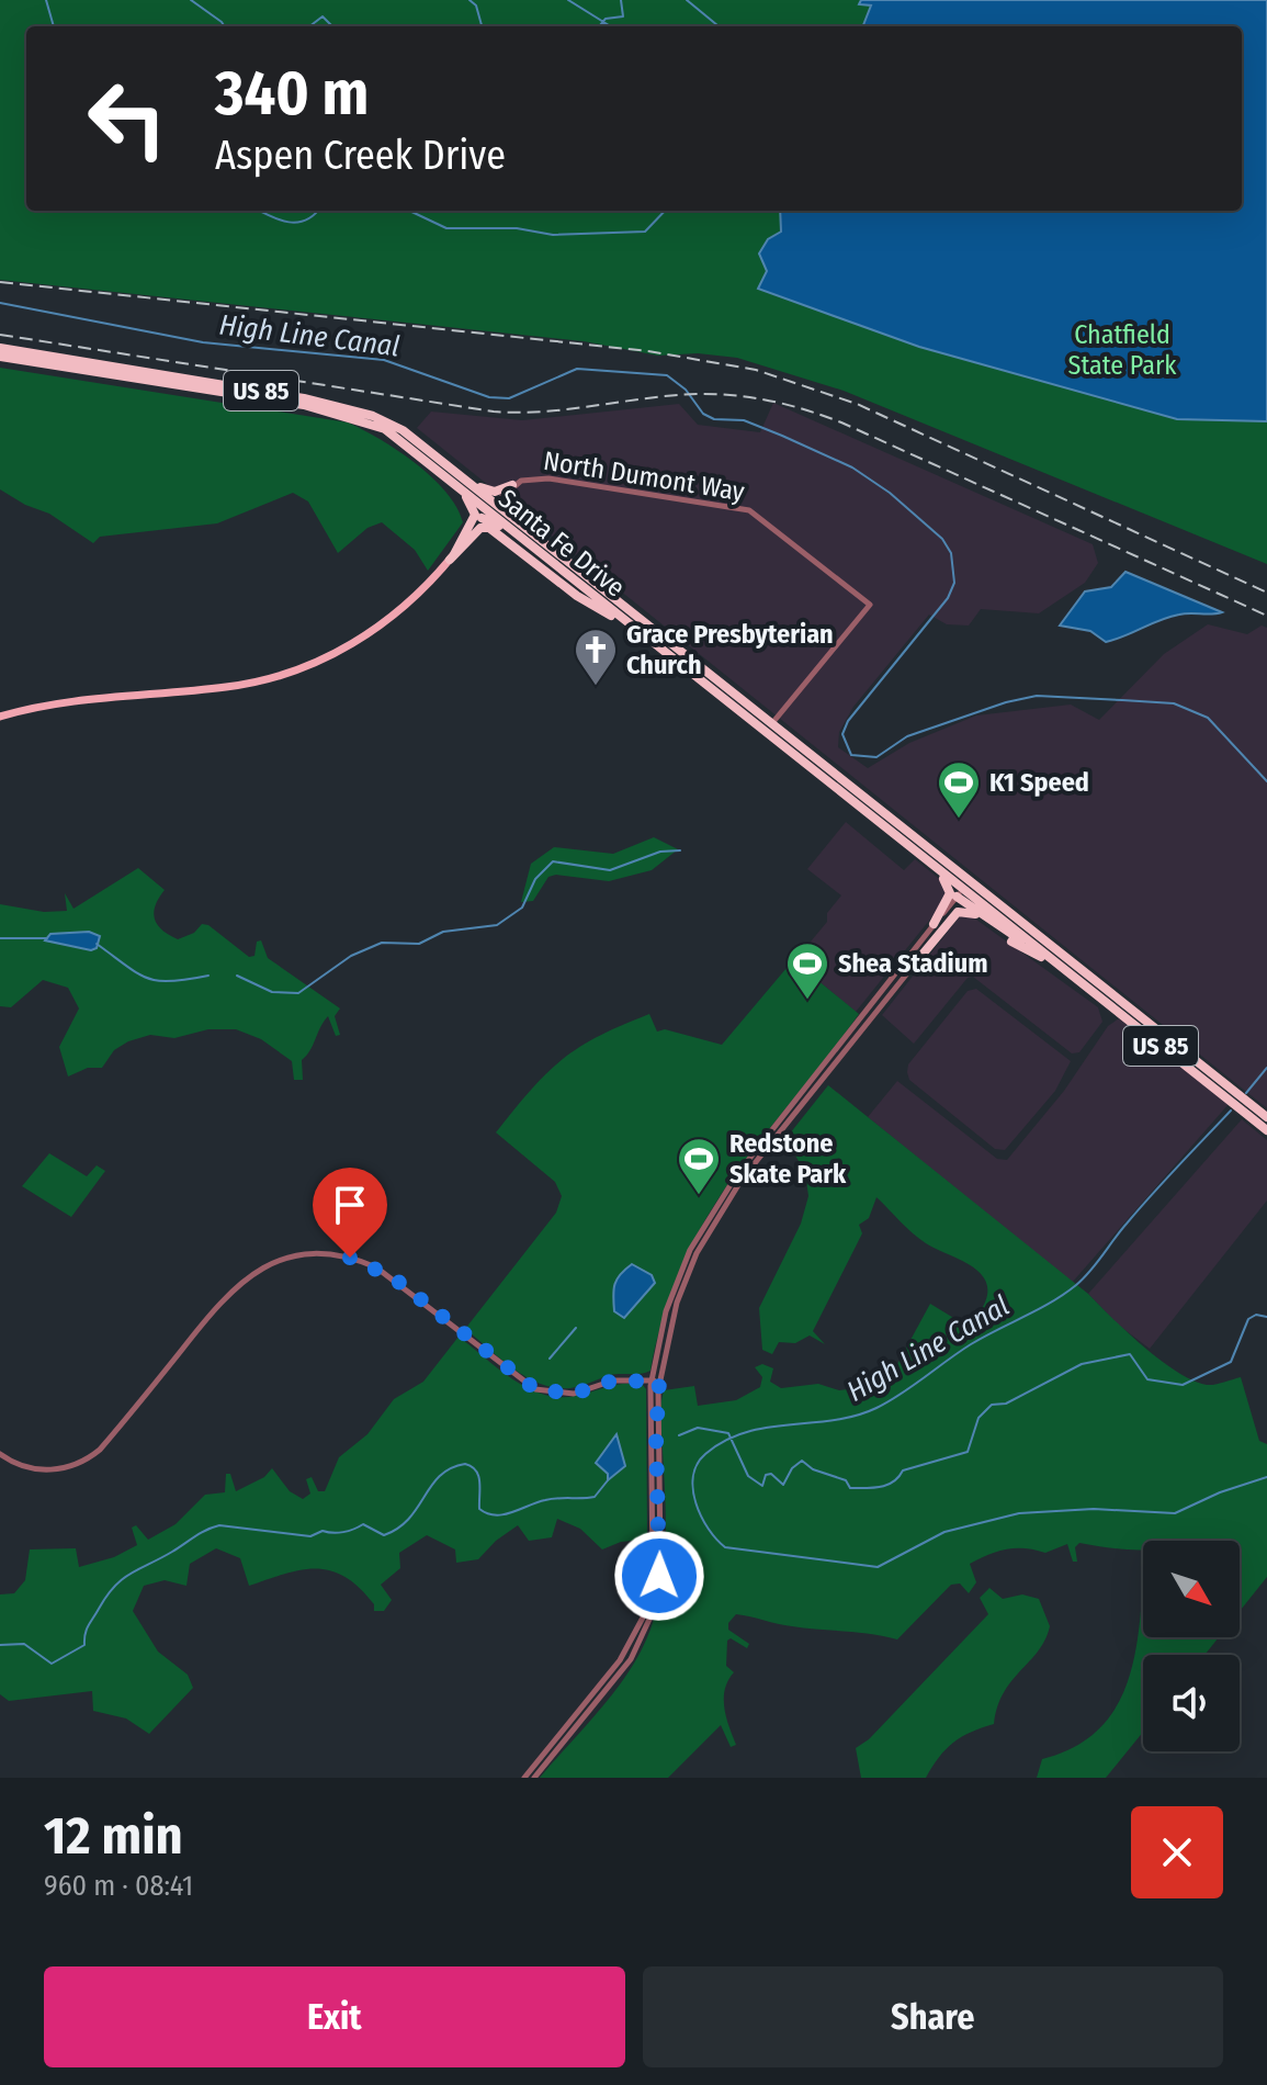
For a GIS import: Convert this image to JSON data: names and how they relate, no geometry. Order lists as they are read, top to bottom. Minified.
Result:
{"streets":{"highway":["US 85","Santa Fe Drive"],"street":["North Dumont Way"]},"crossings":[["US 85","Santa Fe Drive"],["North Dumont Way","Santa Fe Drive"]],"water":["High Line Canal"],"parks":["Chatfield State Park"],"places":{"church":["Grace Presbyterian Church"],"sports":["K1 Speed","Shea Stadium","Redstone Skate Park"]},"north":"bottom right","page":{"turn":["340 m","Aspen Creek Drive"],"heading":["12 min","960 m · 08:41"],"buttons":["Exit","Share"]}}
